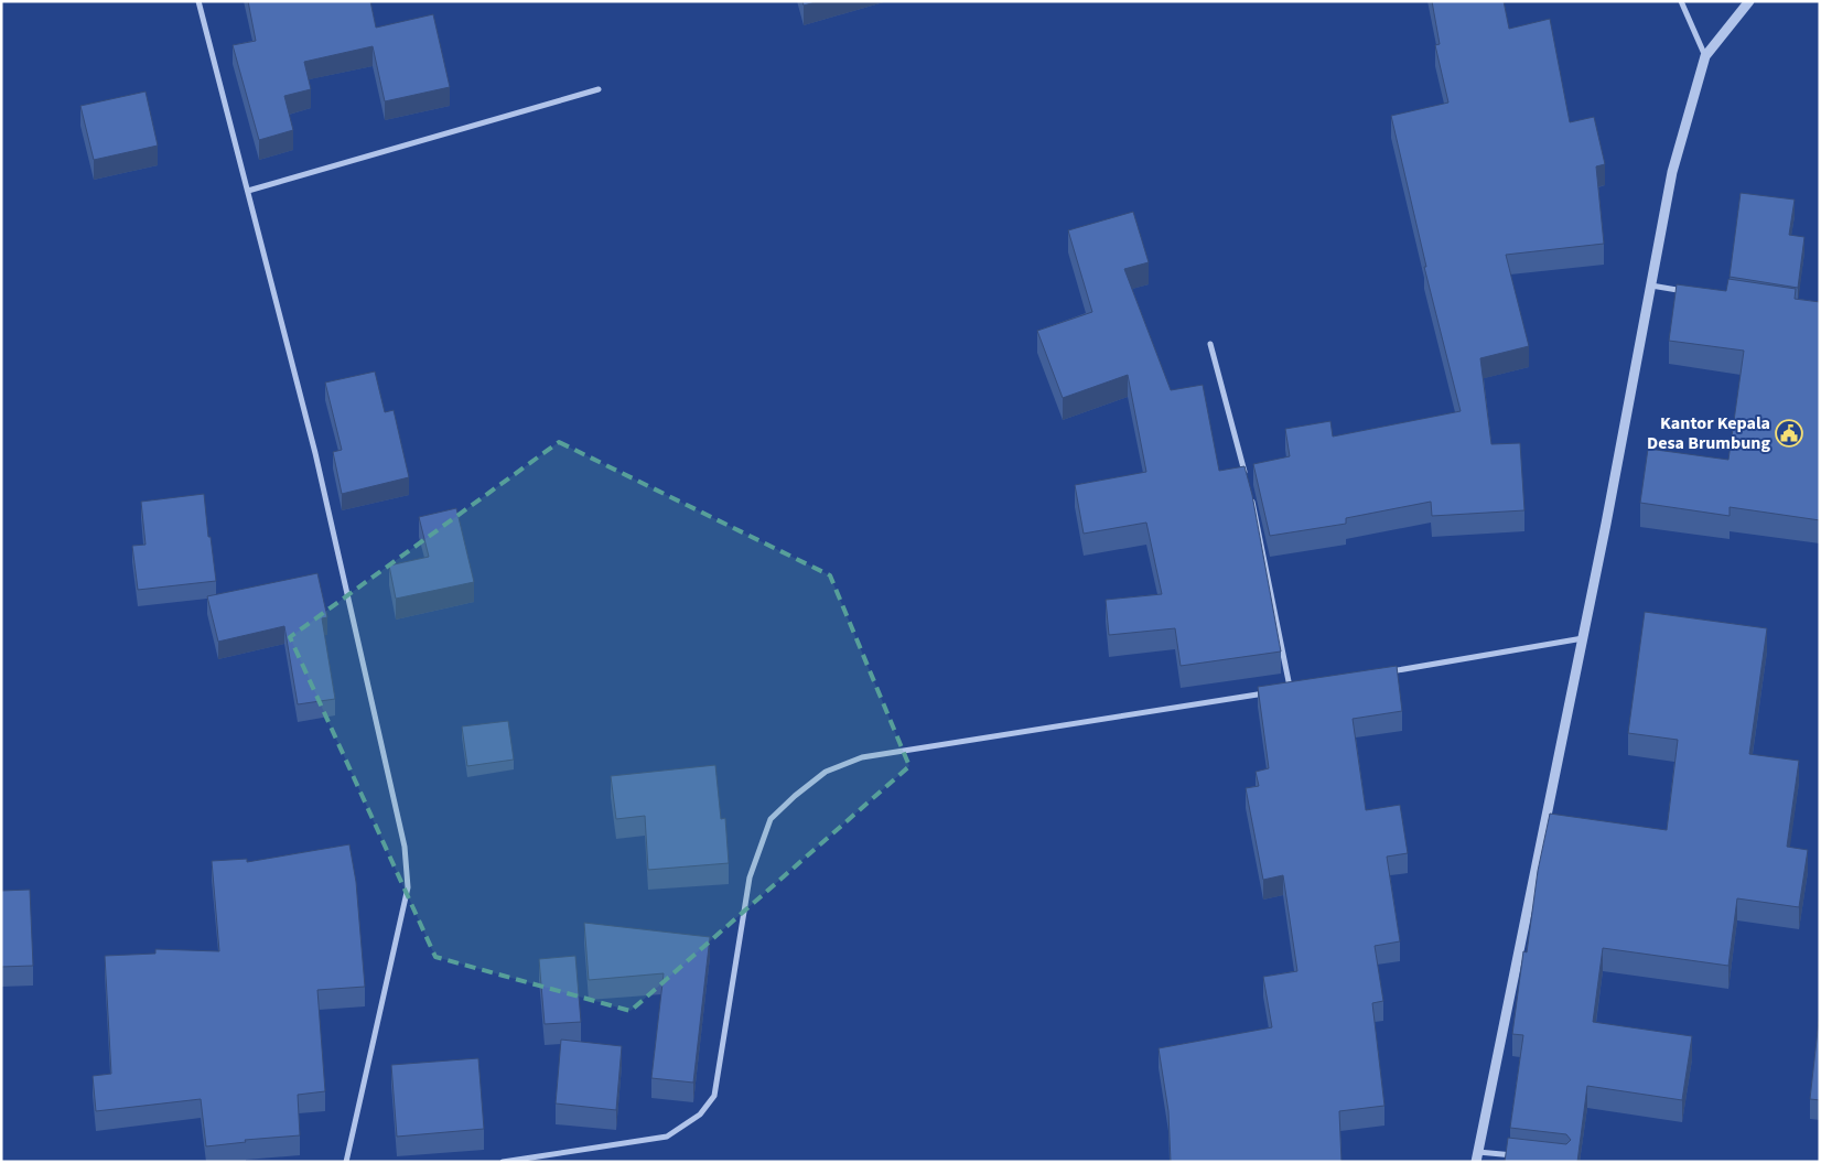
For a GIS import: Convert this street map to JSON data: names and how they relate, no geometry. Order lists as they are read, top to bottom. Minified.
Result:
{"places":{"public building":["Kantor Kepala Desa Brumbung"]}}
